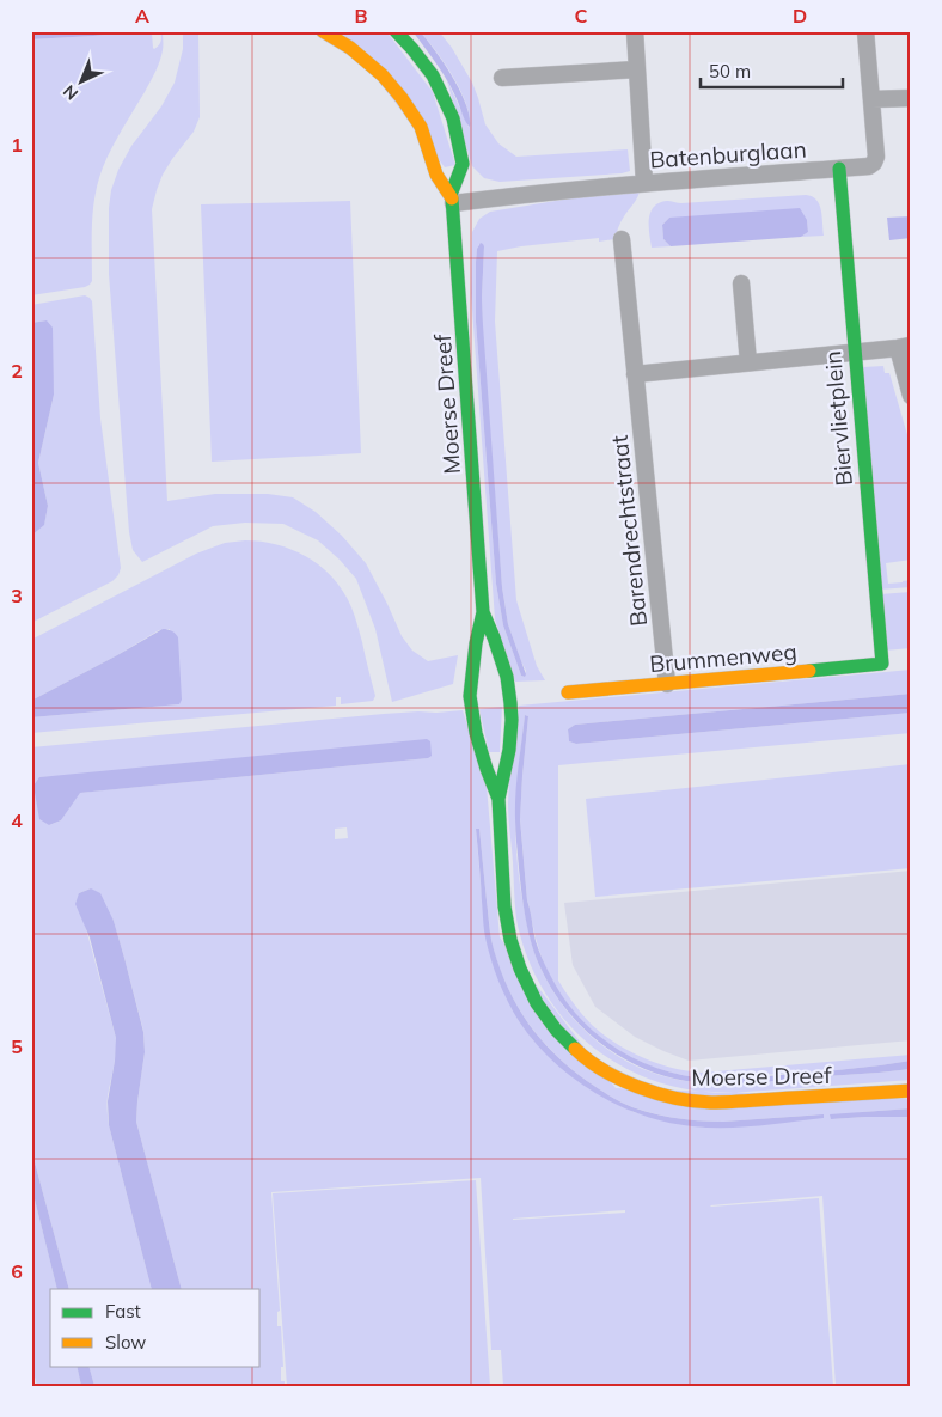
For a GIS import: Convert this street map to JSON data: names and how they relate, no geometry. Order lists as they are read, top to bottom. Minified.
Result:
{"streets":{"street":["Batenburglaan","Moerse Dreef","Biervlietplein","Barendrechtstraat","Brummenweg"]},"crossings":[["Batenburglaan","Moerse Dreef"],["Batenburglaan","Biervlietplein"],["Biervlietplein","Brummenweg"],["Barendrechtstraat","Brummenweg"]],"legend":["Fast","Slow"],"scale_bar":"50 m","north":"bottom left","grid":{"columns":["A","B","C","D"],"rows":["1","2","3","4","5","6"]}}
